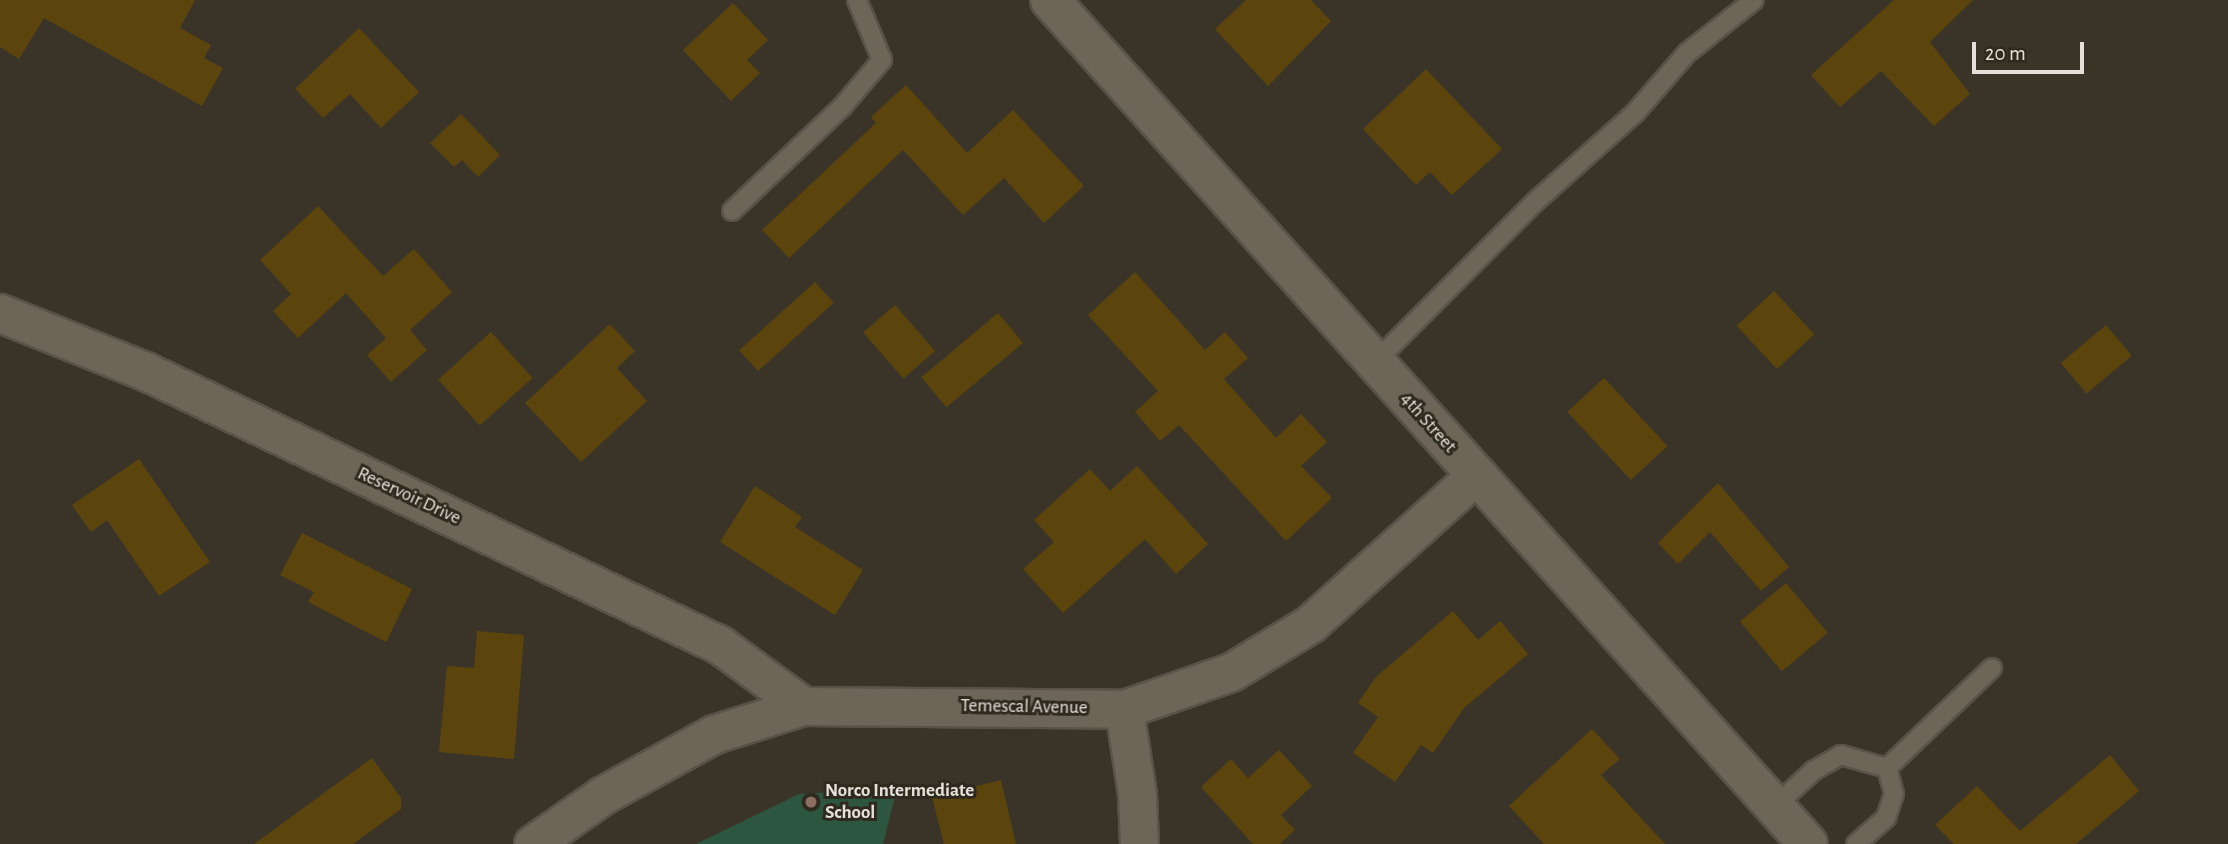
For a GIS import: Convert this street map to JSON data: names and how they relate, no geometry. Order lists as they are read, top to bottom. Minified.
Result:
{"streets":{"street":["4th Street","Reservoir Drive","Temescal Avenue"]},"crossings":[["4th Street","Temescal Avenue"],["Reservoir Drive","Temescal Avenue"]],"places":["Norco Intermediate School"],"scale_bar":"20 m"}
